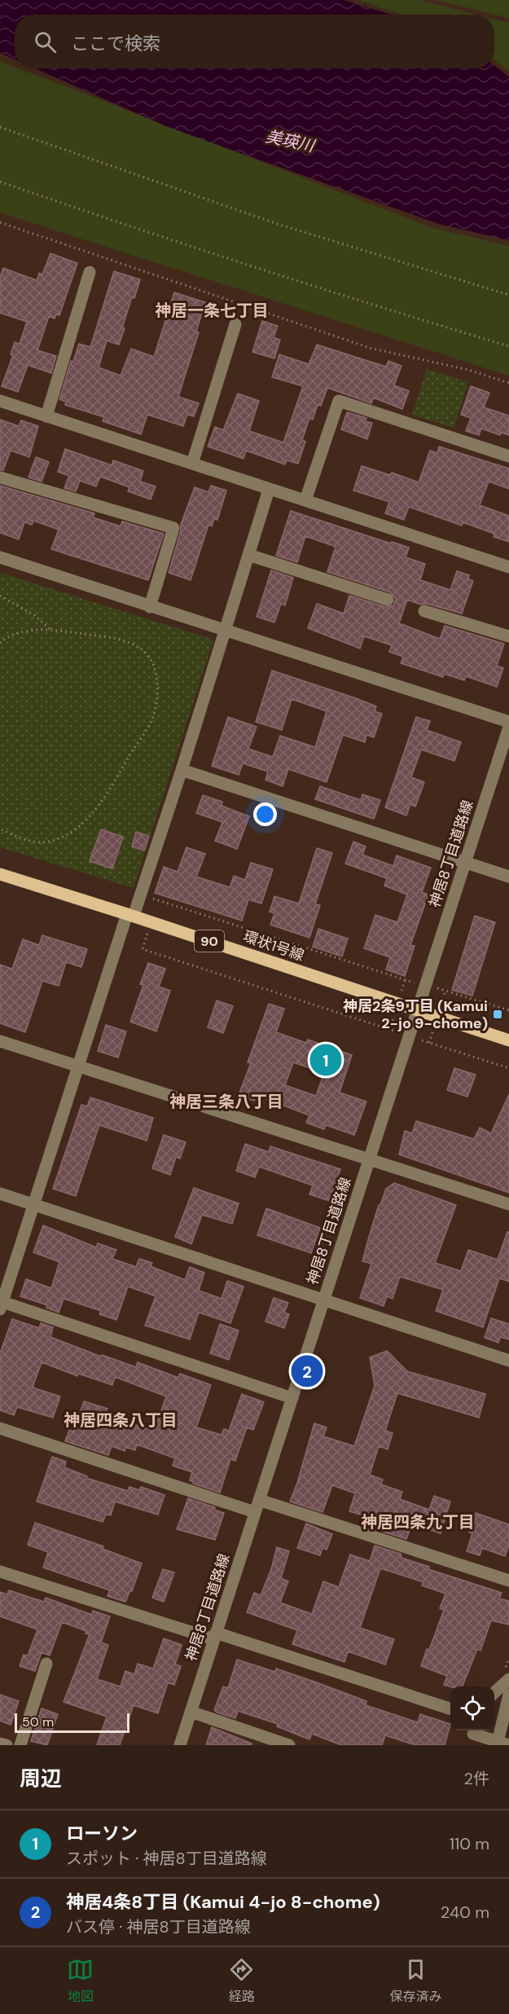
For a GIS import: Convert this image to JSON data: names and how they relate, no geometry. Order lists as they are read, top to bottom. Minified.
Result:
{"streets":{"main road":["90","環状1号線"],"street":["神居8丁目道路線"]},"crossings":[["神居8丁目道路線","環状1号線"]],"districts":["神居一条七丁目","神居三条八丁目","神居四条八丁目","神居四条九丁目"],"water":["美瑛川"],"places":{"transit":["神居2条9丁目 (Kamui 2-jo 9-chome)"]},"scale_bar":"50 m","page":{"search":"ここで検索","pins":["1","2"],"scale":"50 m","heading":["周辺","2件"],"list":[{"mark":"1","name":"ローソン","note":"スポット · 神居8丁目道路線","value":"110 m"},{"mark":"2","name":"神居4条8丁目 (Kamui 4-jo 8-chome)","note":"バス停 · 神居8丁目道路線","value":"240 m"}],"nav":["地図","経路","保存済み"]}}
